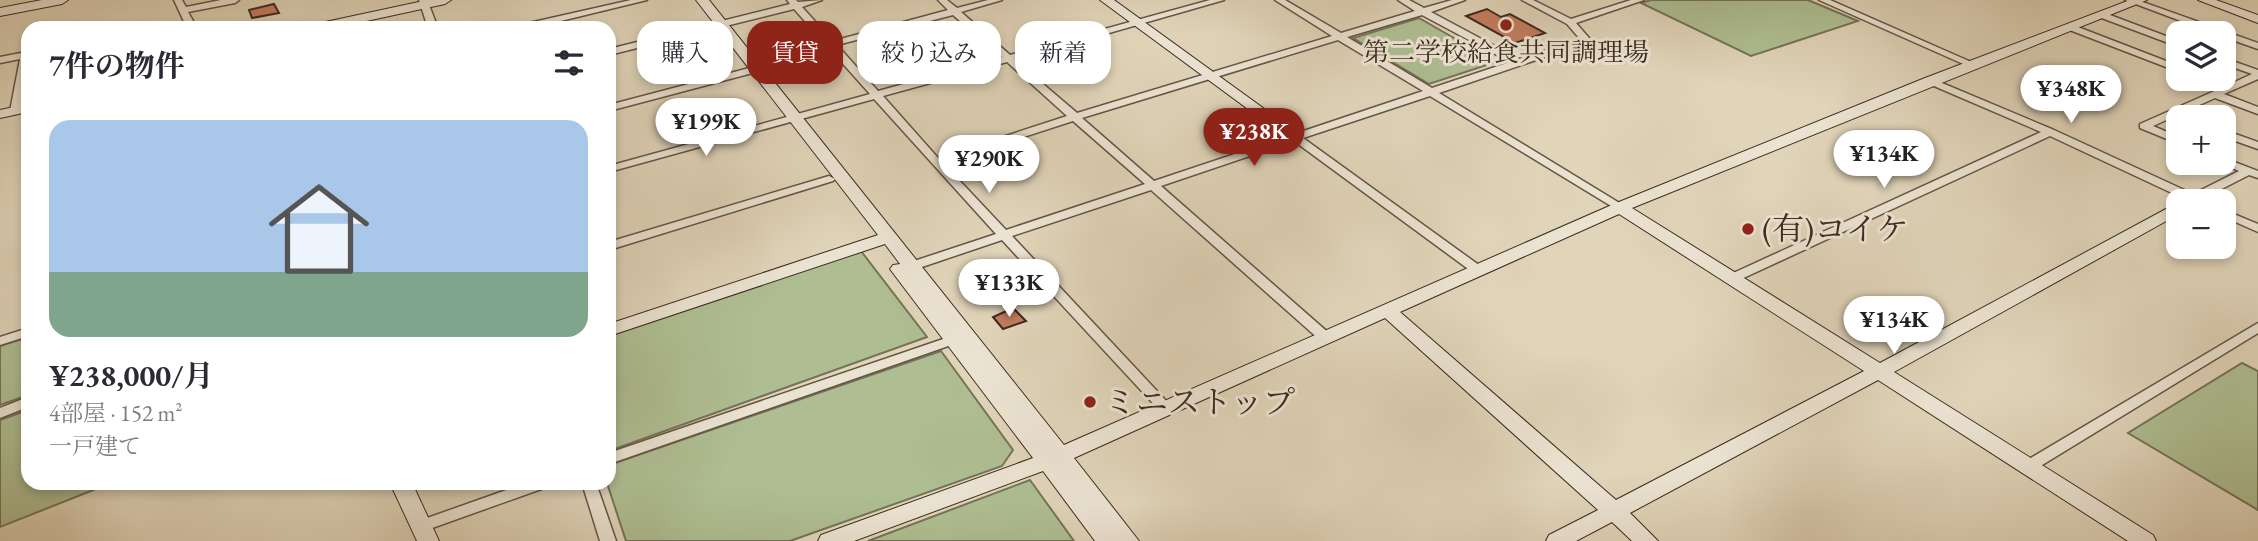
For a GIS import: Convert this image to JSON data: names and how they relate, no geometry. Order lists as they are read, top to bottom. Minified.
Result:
{"places":["第二学校給食共同調理場","(有)コイケ","ミニストップ"],"page":{"map_buttons":["+","−"],"chip":["購入","賃貸","絞り込み","新着"],"heading":"7件の物件","price":["¥348K","¥199K","¥238K","¥134K","¥290K","¥133K","¥134K"],"list":[{"name":"¥238,000/月","note":"4部屋 · 152 m² · 一戸建て"}]}}
